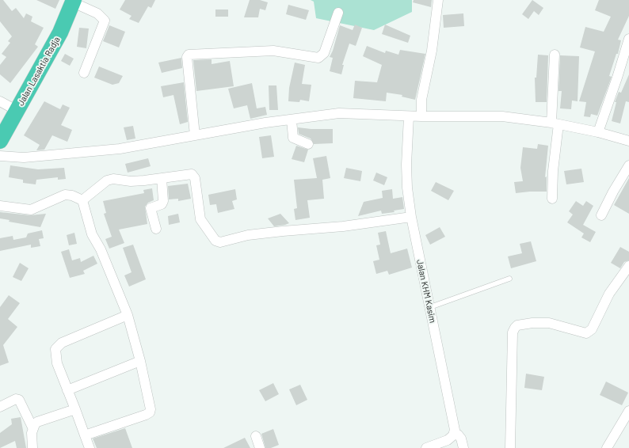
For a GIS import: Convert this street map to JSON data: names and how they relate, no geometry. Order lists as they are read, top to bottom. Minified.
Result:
{"streets":{"highway":["Jalan Lasaktia Radja"],"street":["Jalan KHM Kasim"]}}
